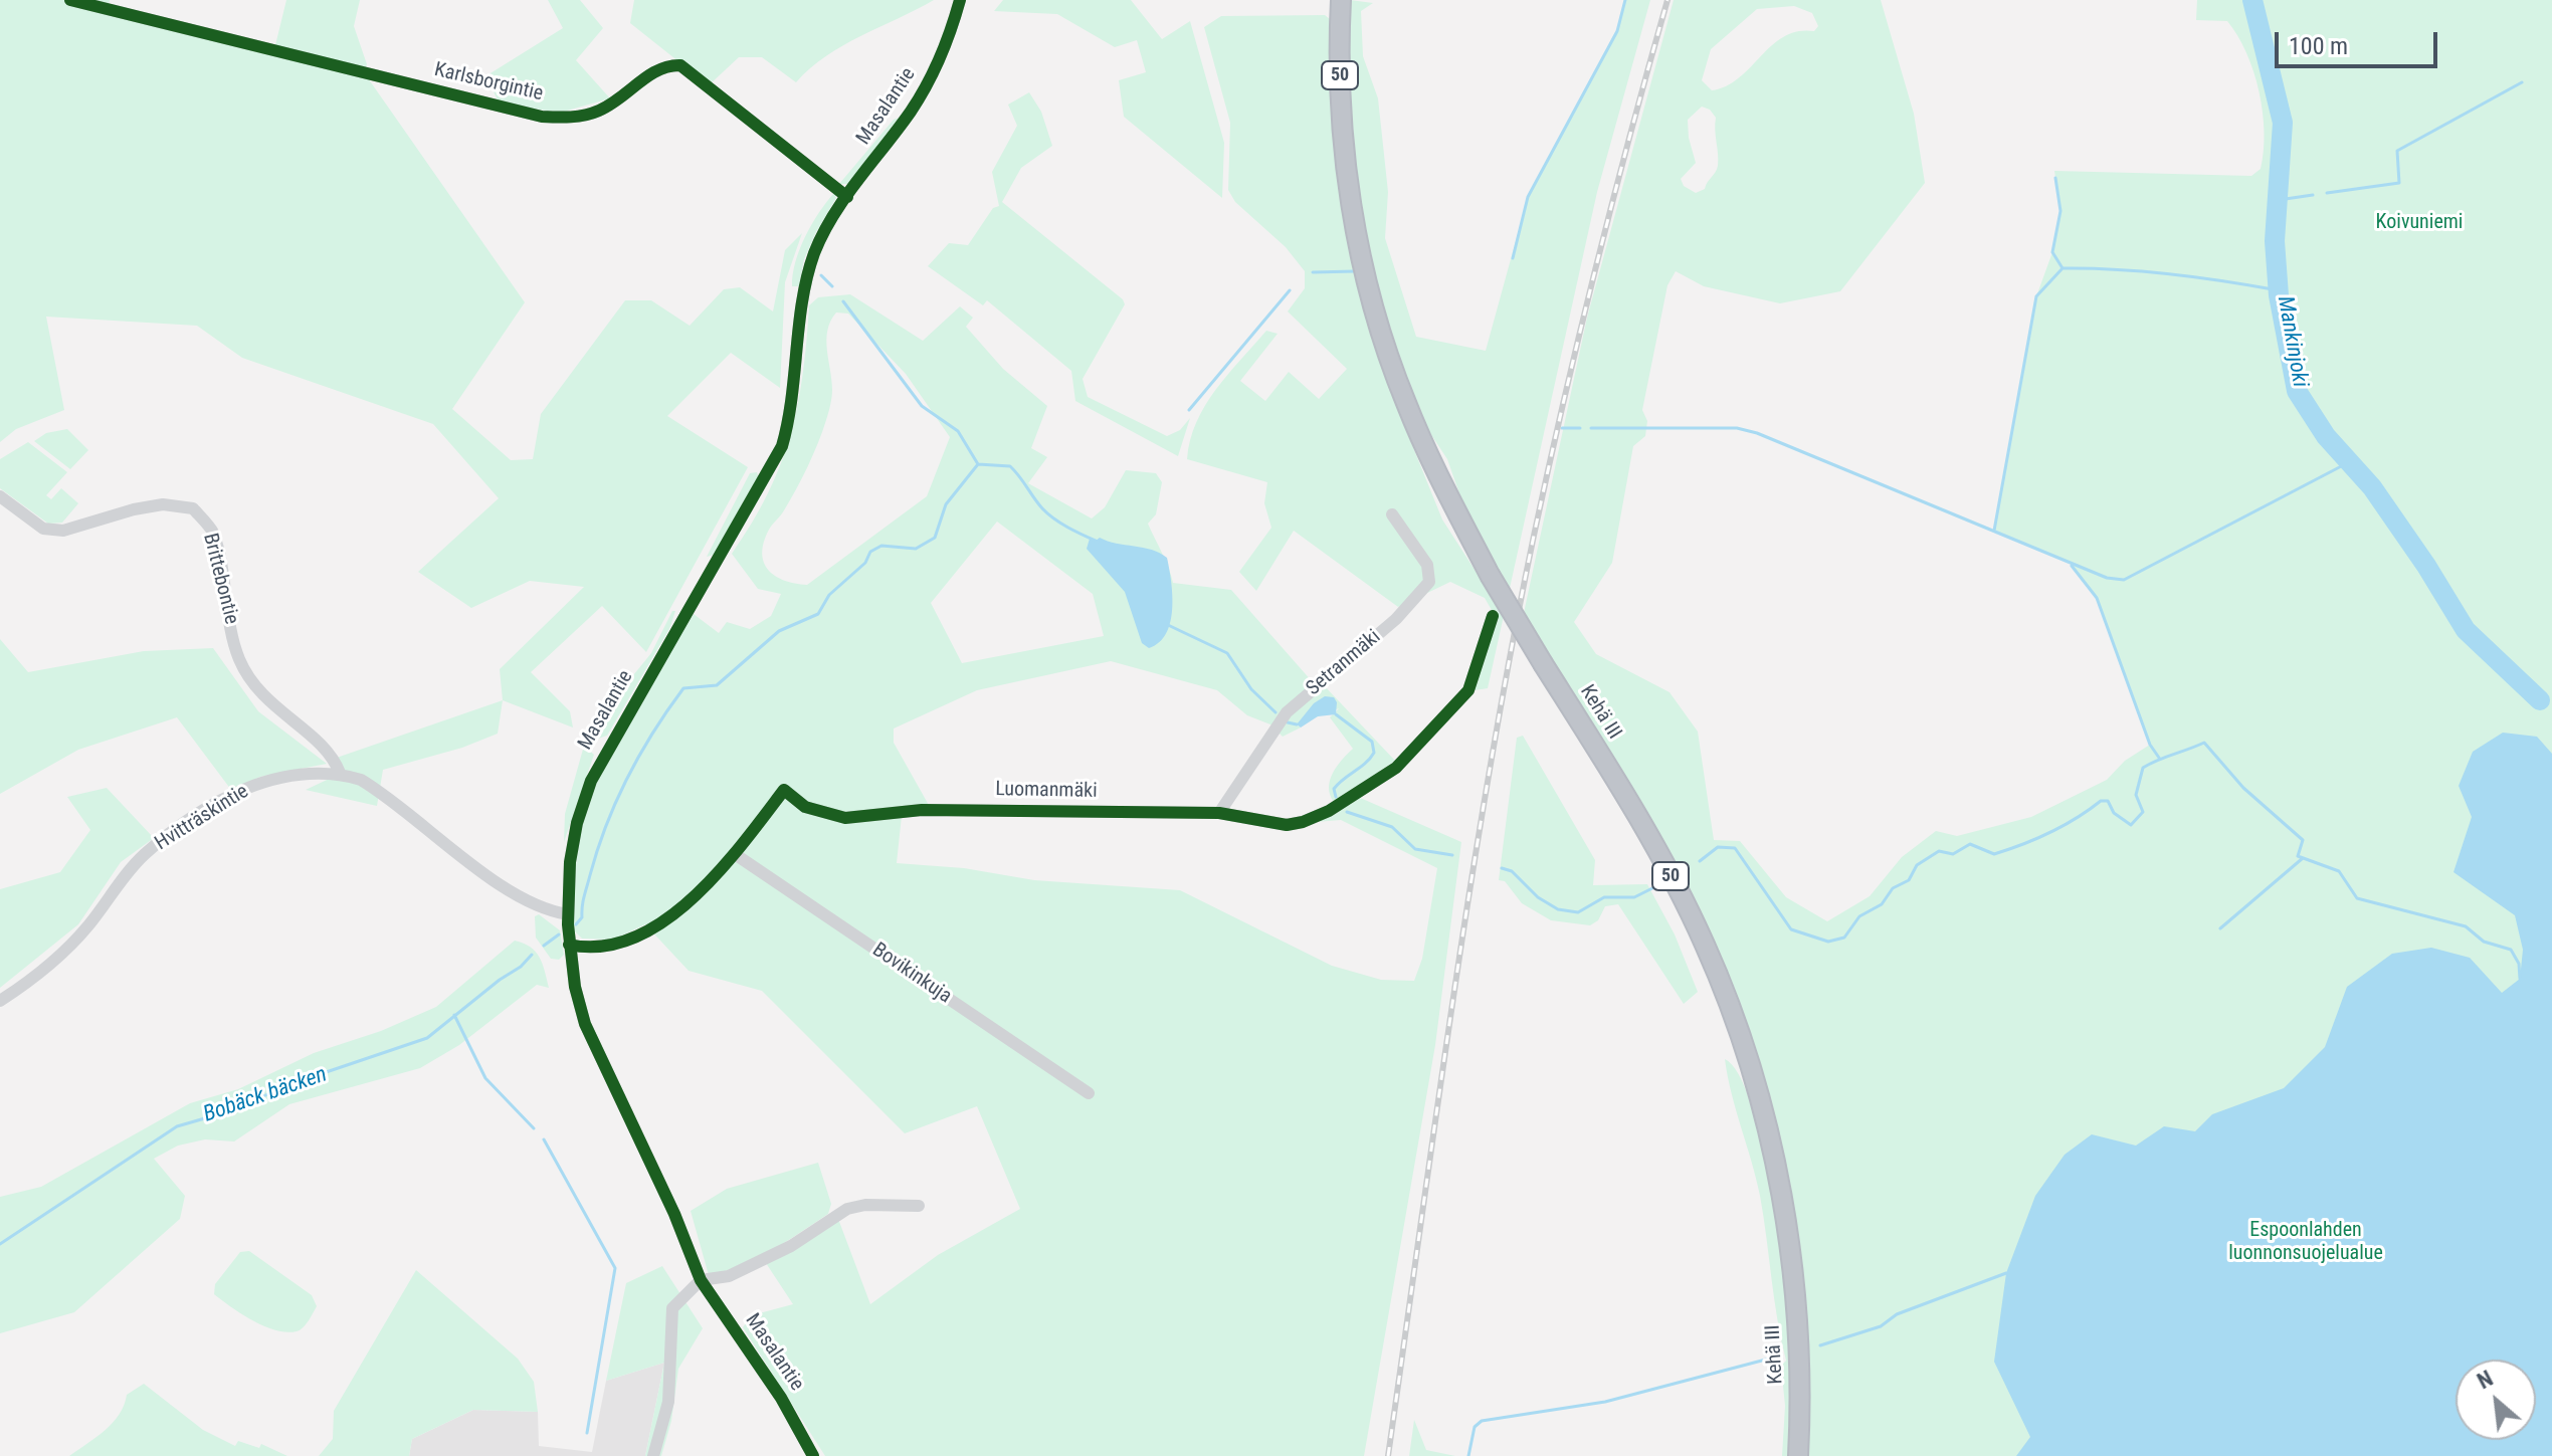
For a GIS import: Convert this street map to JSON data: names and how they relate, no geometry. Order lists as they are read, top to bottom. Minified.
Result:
{"streets":{"highway":["50","Kehä III"],"street":["Karlsborgintie","Masalantie","Brittebontie","Setranmäki","Luomanmäki","Hvitträskintie","Bovikinkuja"]},"crossings":[["Karlsborgintie","Masalantie"],["Masalantie","Luomanmäki"],["Masalantie","Hvitträskintie"],["Brittebontie","Hvitträskintie"],["Setranmäki","Luomanmäki"],["Luomanmäki","Bovikinkuja"]],"water":["Mankinjoki","Bobäck bäcken"],"parks":["Koivuniemi","Espoonlahden luonnonsuojelualue"],"scale_bar":"100 m","north":"top left"}
